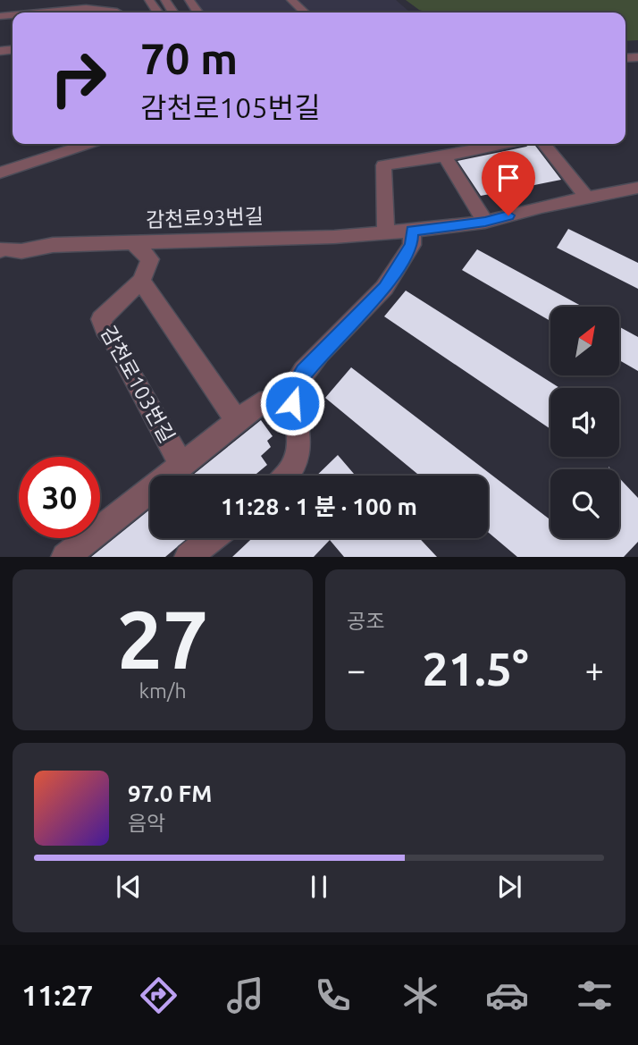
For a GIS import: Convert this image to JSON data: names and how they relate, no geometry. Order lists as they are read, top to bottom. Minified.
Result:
{"streets":{"street":["감천로93번길","감천로103번길"]},"north":"top right","page":{"turn":["70 m","감천로105번길"],"limit":"30","trip":"11:28 · 1 분 · 100 m","tile":[["27","km/h"],"공조"],"heat":["−","21.5°","+"],"song":["97.0 FM","음악"],"tabs":"11:27"}}
